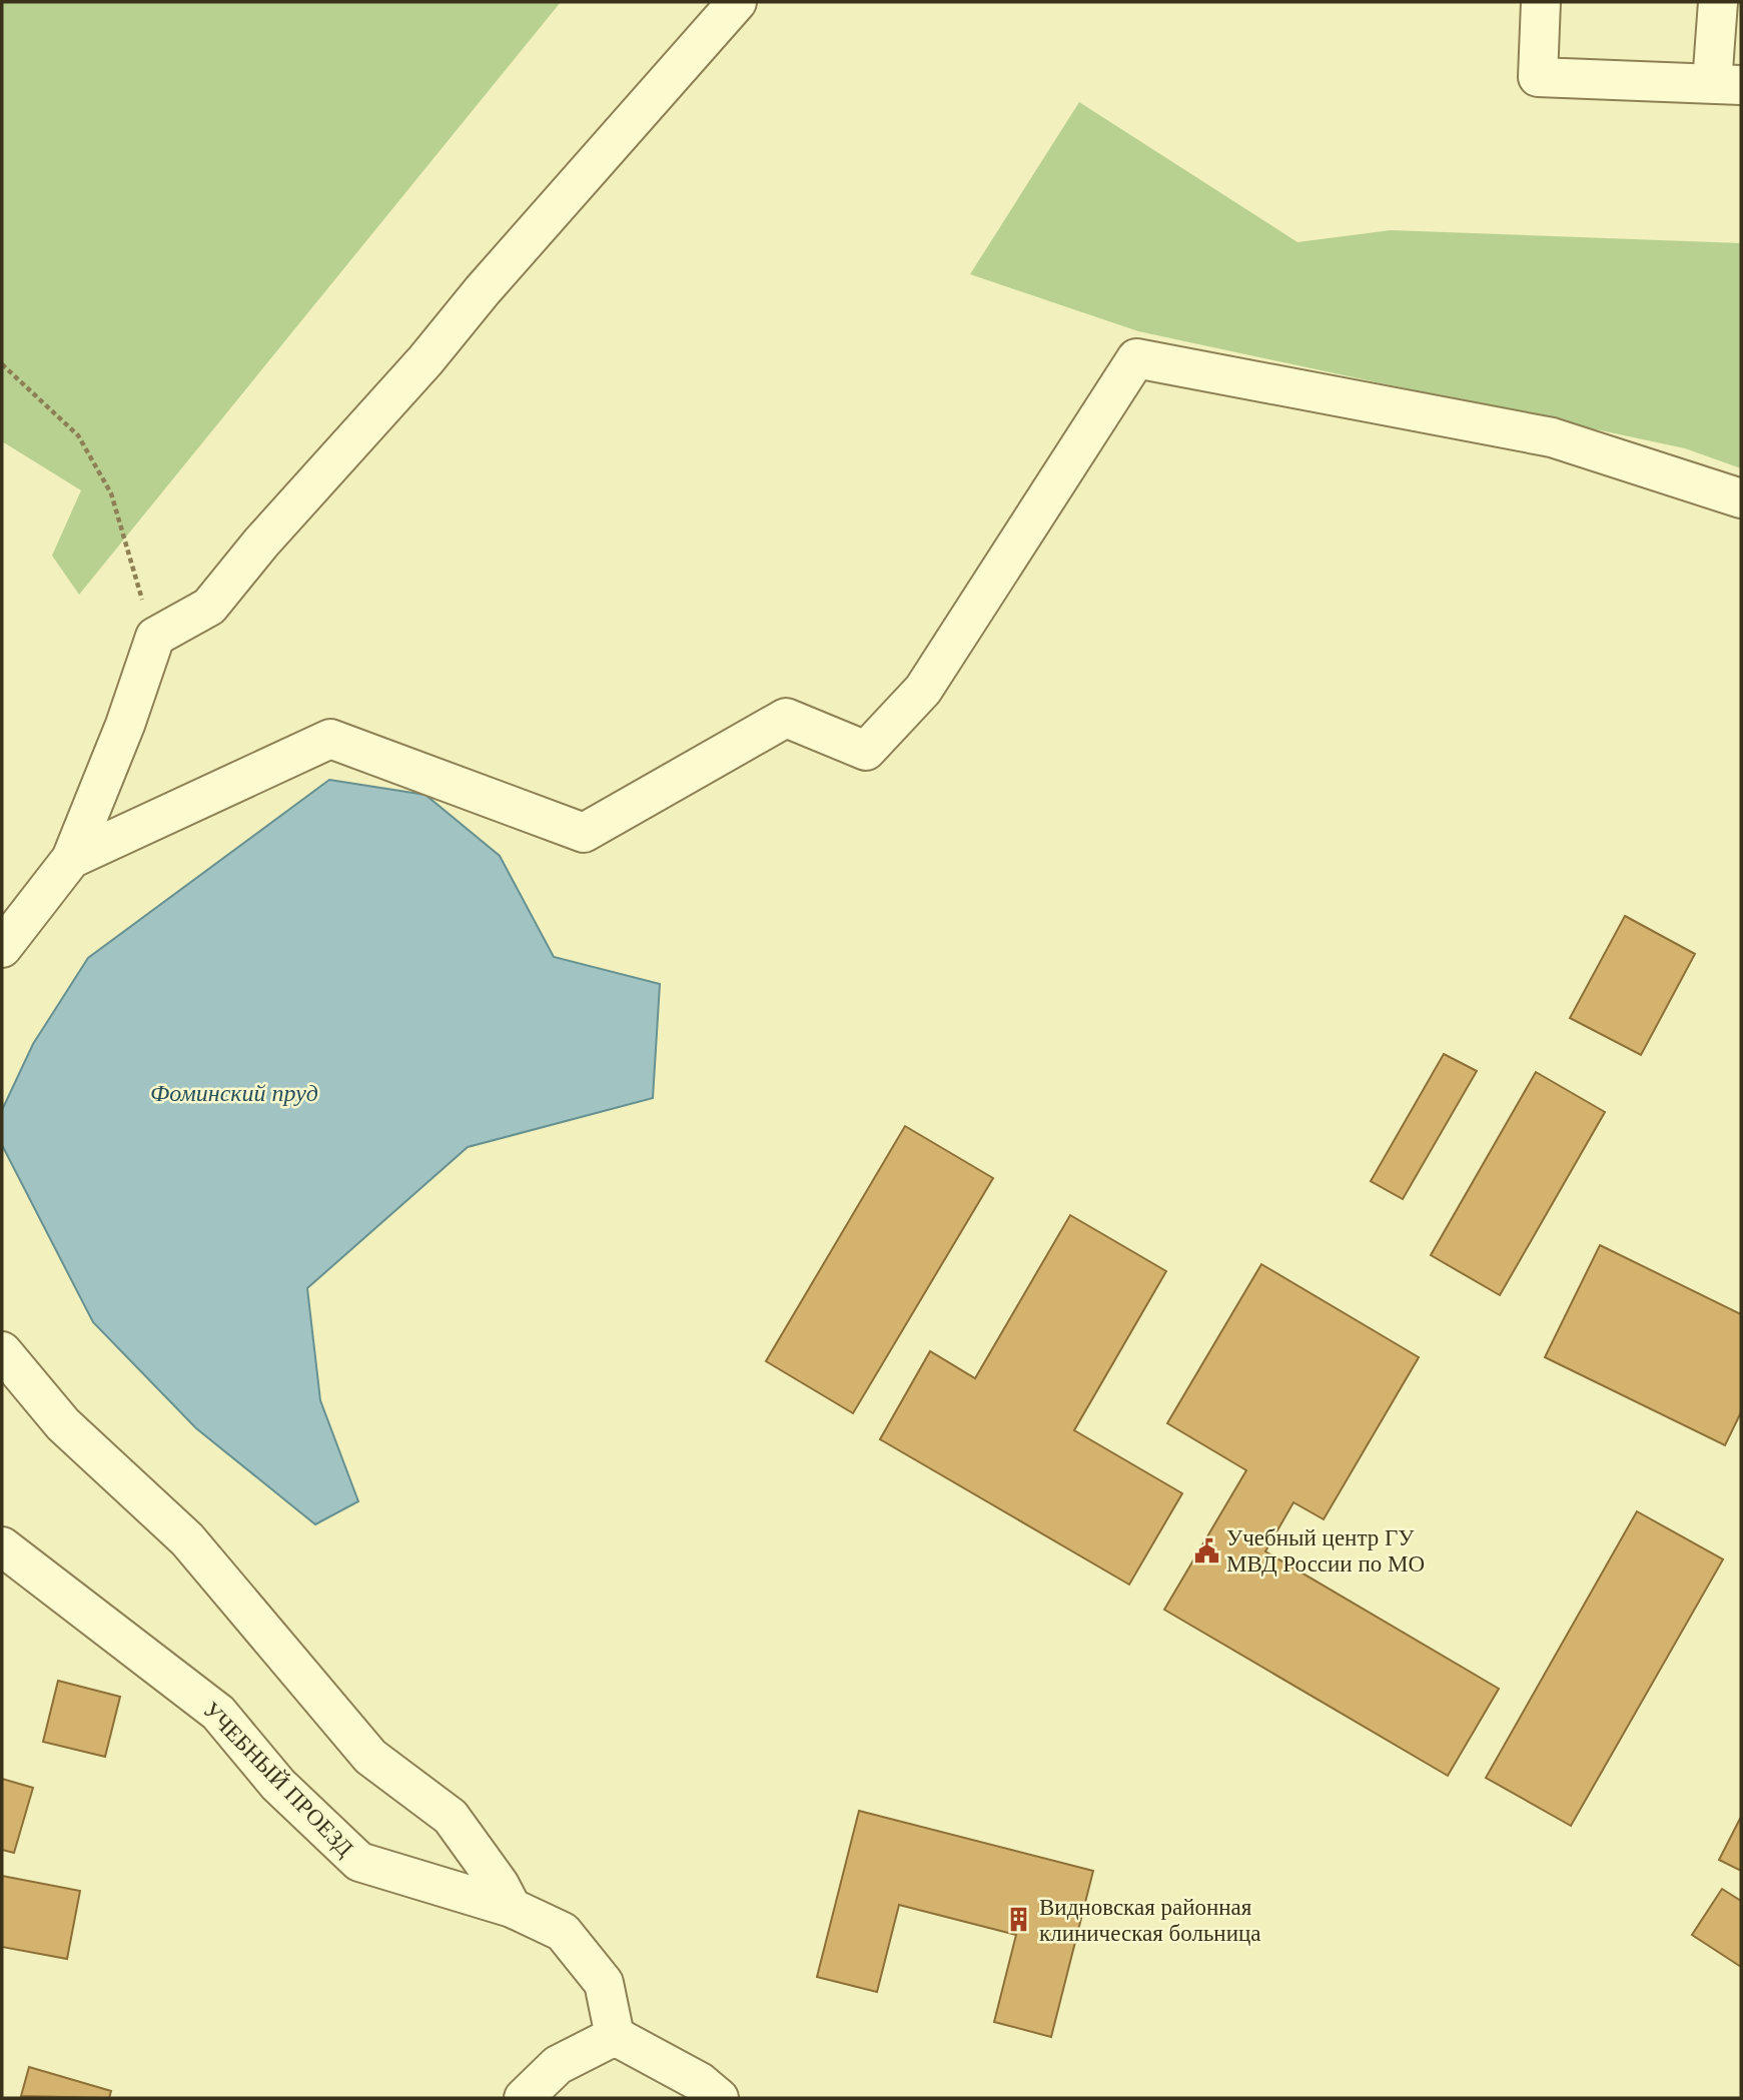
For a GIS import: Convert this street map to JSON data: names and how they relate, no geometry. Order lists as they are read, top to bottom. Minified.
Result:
{"streets":{"street":["УЧЕБНЫЙ ПРОЕЗД"]},"water":["Фоминский пруд"],"places":{"public building":["Учебный центр ГУ МВД России по МО"],"building":["Видновская районная клиническая больница"]}}
